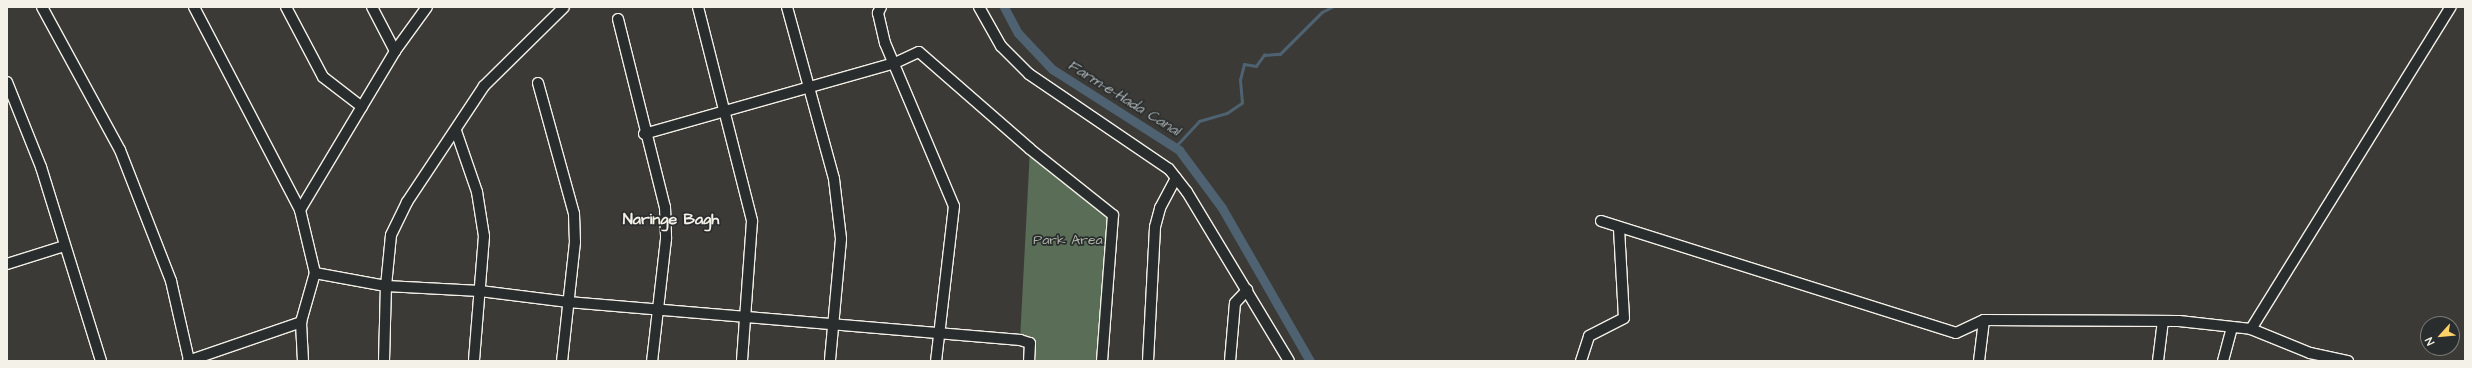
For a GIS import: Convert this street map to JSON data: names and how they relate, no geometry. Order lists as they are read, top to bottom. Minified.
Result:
{"districts":["Naringe Bagh"],"water":["Farm-e-Hada Canal"],"parks":["Park Area"],"north":"bottom left"}
